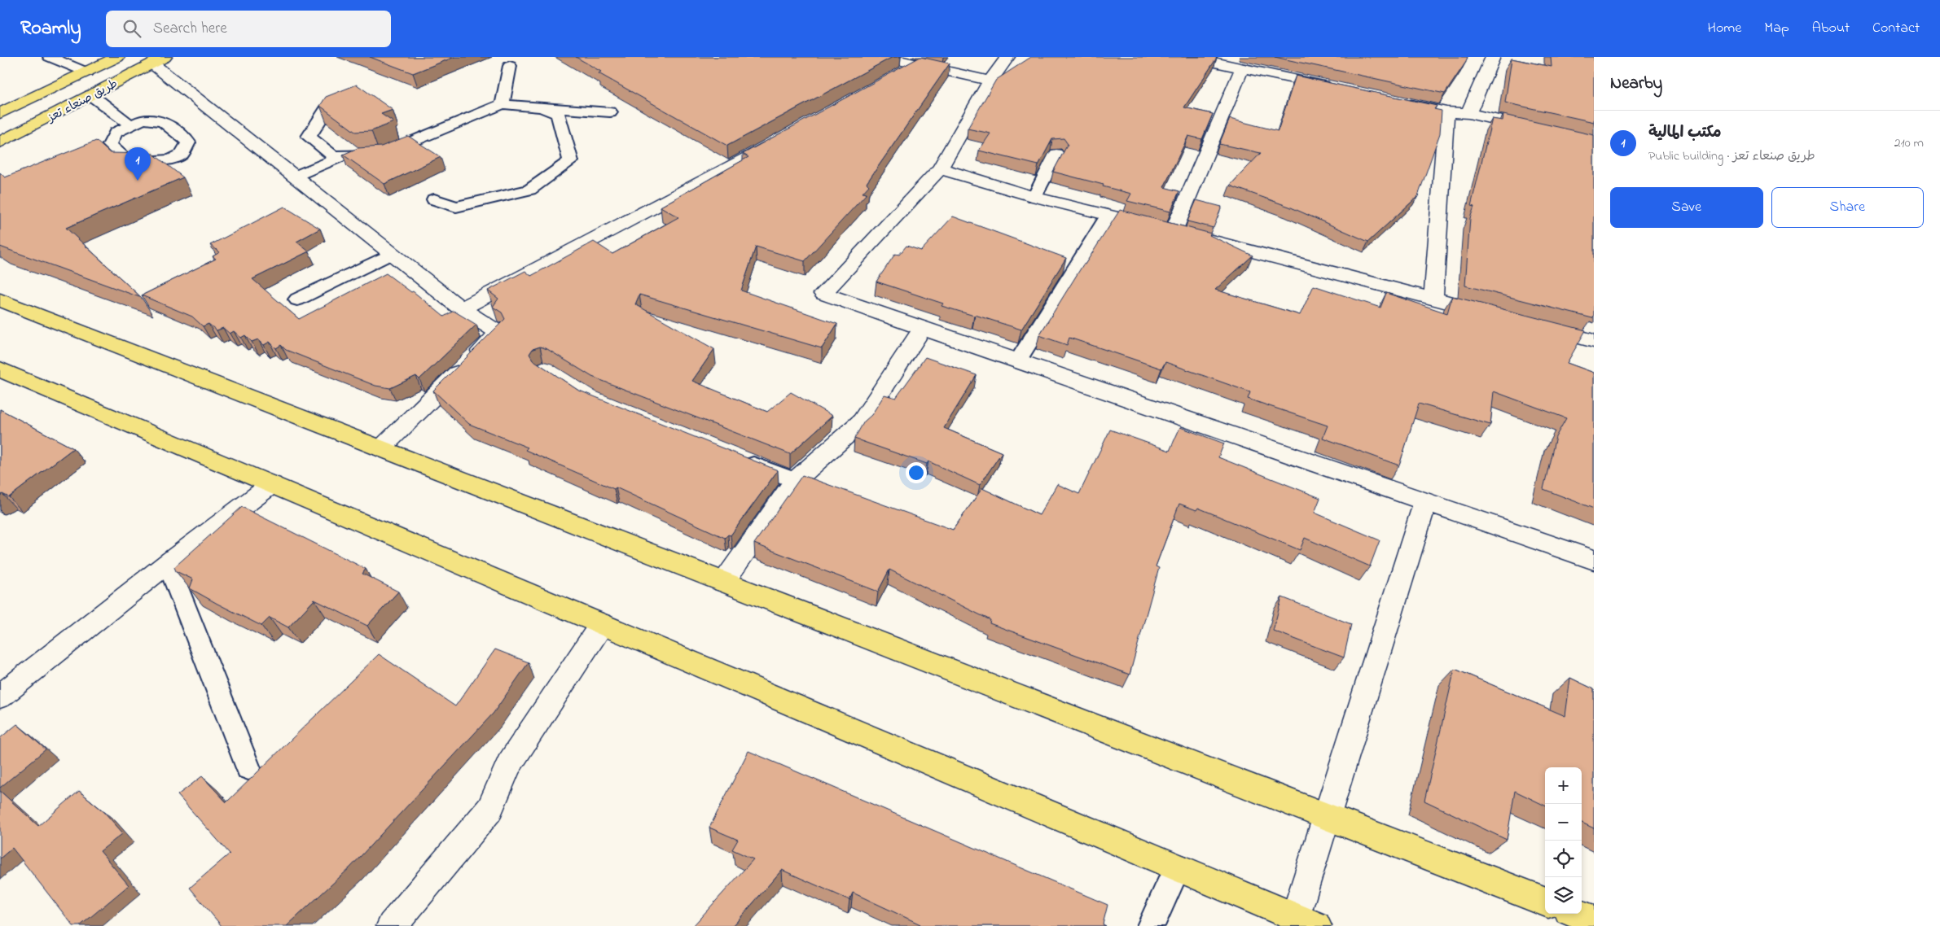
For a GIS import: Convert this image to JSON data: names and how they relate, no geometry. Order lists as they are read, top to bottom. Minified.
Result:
{"streets":{"main road":["طريق صنعاء تعز"]},"page":{"header":"Roamly","search":"Search here","nav":["Home","Map","About","Contact"],"heading":"Nearby","list":[{"mark":"1","name":"مكتب المالية","note":"Public building · طريق صنعاء تعز","value":"210 m"}],"pins":"1","buttons":["Save","Share"],"map_buttons":["+","−"]}}
